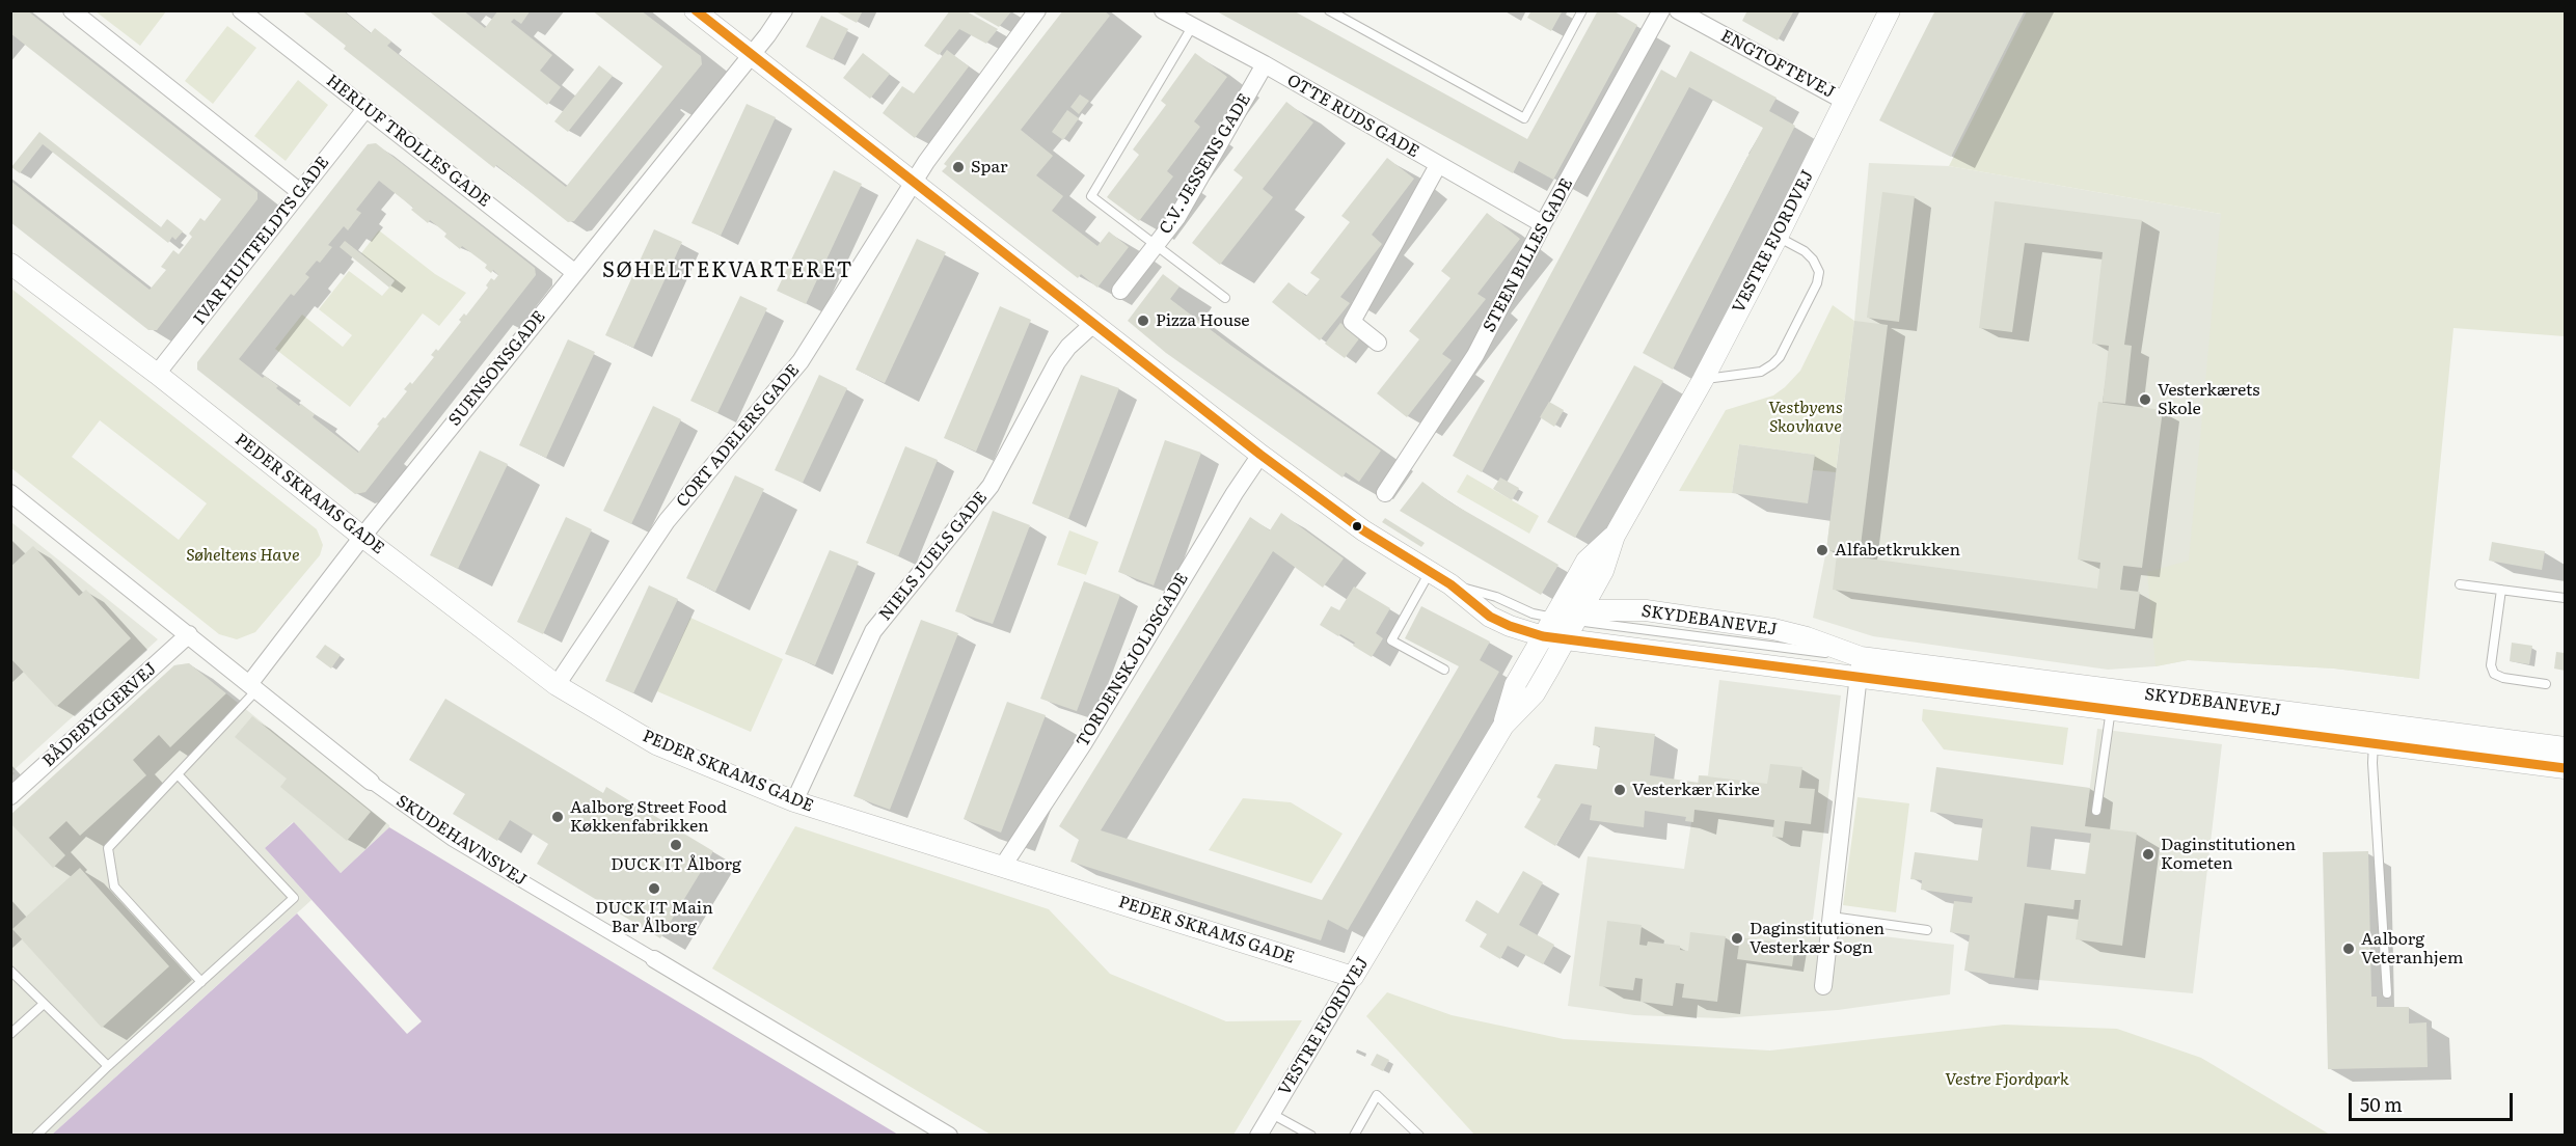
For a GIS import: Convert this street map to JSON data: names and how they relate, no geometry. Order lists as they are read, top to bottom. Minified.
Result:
{"streets":{"street":["ENGTOFTEVEJ","OTTE RUDS GADE","HERLUF TROLLES GADE","C.V. JESSENS GADE","IVAR HUITFELDTS GADE","VESTRE FJORDVEJ","STEEN BILLES GADE","SUENSONSGADE","CORT ADELERS GADE","PEDER SKRAMS GADE","NIELS JUELS GADE","SKYDEBANEVEJ","TORDENSKJOLDSGADE","BÅDEBYGGERVEJ","SKUDEHAVNSVEJ"]},"crossings":[["ENGTOFTEVEJ","VESTRE FJORDVEJ"],["OTTE RUDS GADE","C.V. JESSENS GADE"],["OTTE RUDS GADE","STEEN BILLES GADE"],["HERLUF TROLLES GADE","IVAR HUITFELDTS GADE"],["HERLUF TROLLES GADE","SUENSONSGADE"],["IVAR HUITFELDTS GADE","PEDER SKRAMS GADE"],["VESTRE FJORDVEJ","PEDER SKRAMS GADE"],["VESTRE FJORDVEJ","SKYDEBANEVEJ"],["SUENSONSGADE","PEDER SKRAMS GADE"],["SUENSONSGADE","SKYDEBANEVEJ"],["SUENSONSGADE","SKUDEHAVNSVEJ"],["CORT ADELERS GADE","PEDER SKRAMS GADE"],["CORT ADELERS GADE","SKYDEBANEVEJ"],["PEDER SKRAMS GADE","NIELS JUELS GADE"],["PEDER SKRAMS GADE","TORDENSKJOLDSGADE"],["NIELS JUELS GADE","SKYDEBANEVEJ"],["SKYDEBANEVEJ","TORDENSKJOLDSGADE"],["BÅDEBYGGERVEJ","SKUDEHAVNSVEJ"]],"districts":["SØHELTEKVARTERET"],"parks":["Vestbyens Skovhave","Søheltens Have","Vestre Fjordpark"],"places":["Spar","Pizza House","Vesterkærets Skole","Alfabetkrukken","Vesterkær Kirke","Aalborg Street Food Køkkenfabrikken","DUCK IT Ålborg","Daginstitutionen Kometen","DUCK IT Main Bar Ålborg","Daginstitutionen Vesterkær Sogn","Aalborg Veteranhjem"],"scale_bar":"50 m"}
